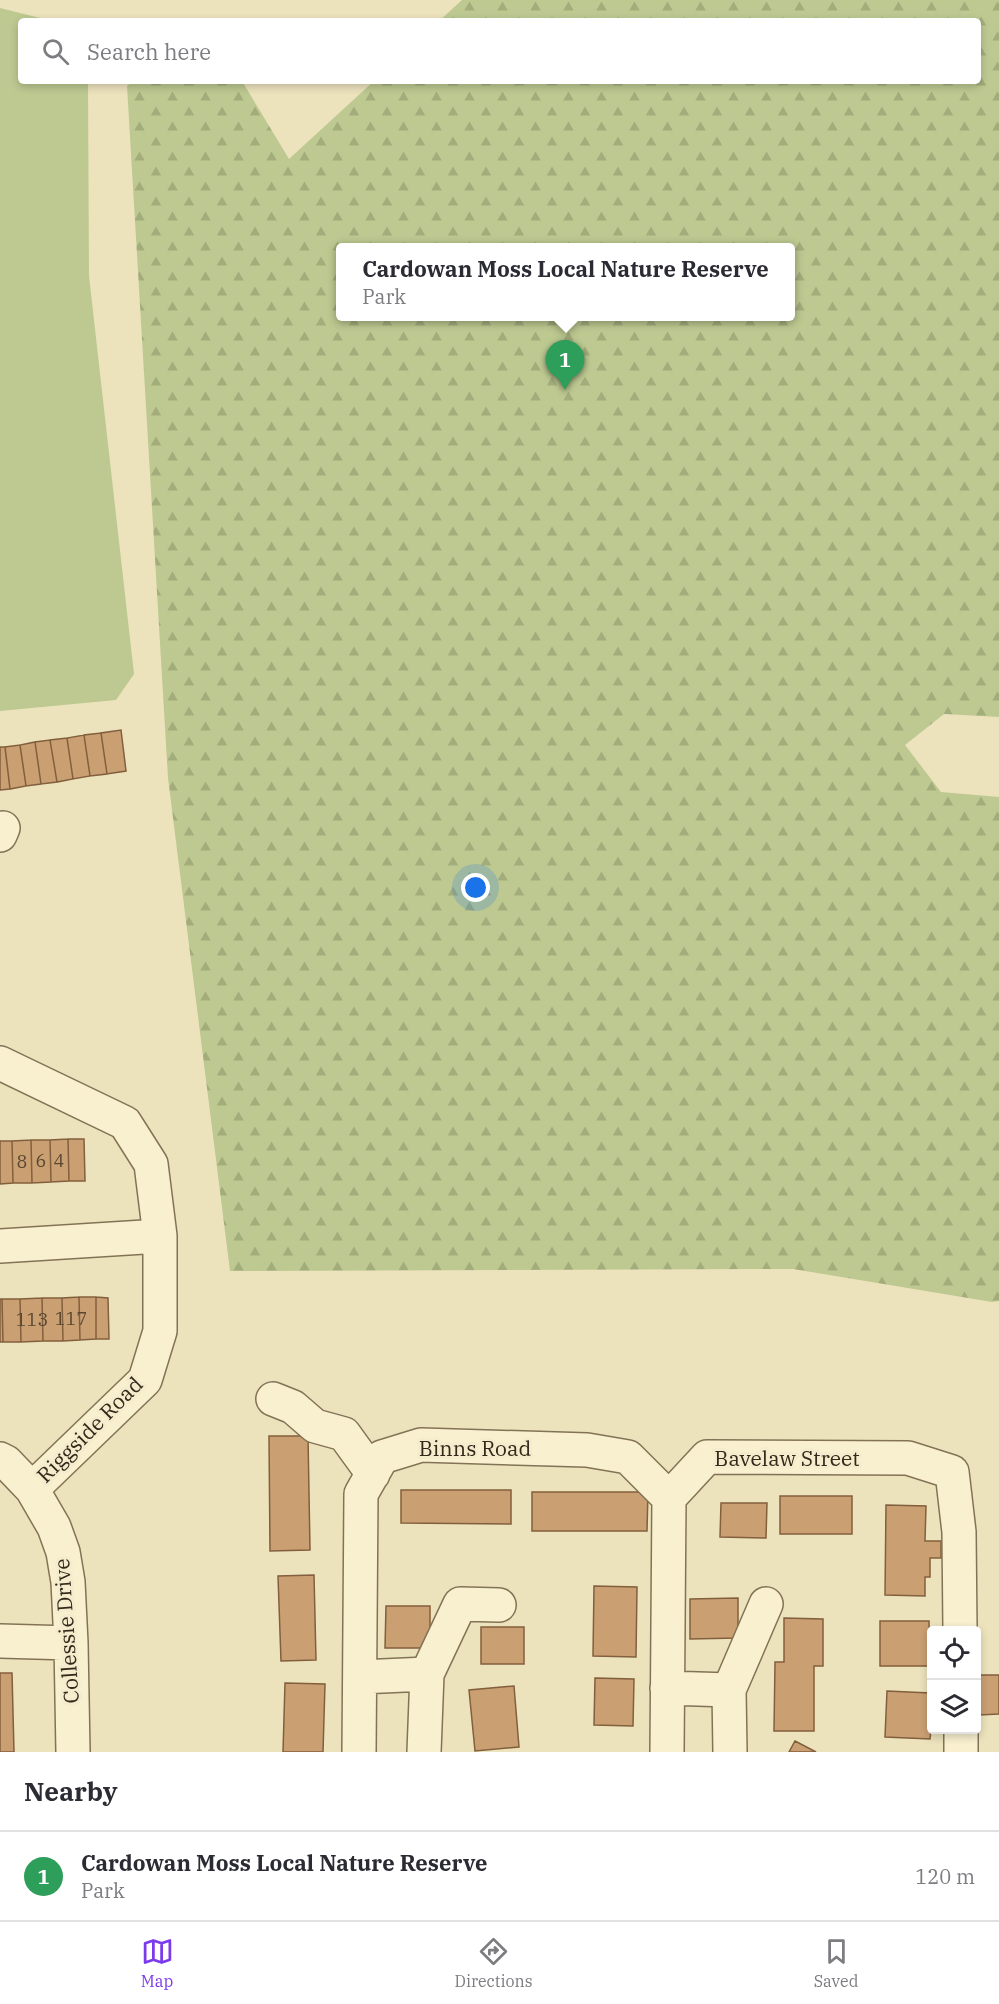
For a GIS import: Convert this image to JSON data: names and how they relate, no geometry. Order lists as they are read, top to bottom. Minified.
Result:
{"streets":{"street":["Riggside Road","Binns Road","Bavelaw Street","Collessie Drive"]},"crossings":[["Riggside Road","Collessie Drive"],["Binns Road","Bavelaw Street"]],"house_numbers":["6","4","8","117","113"],"page":{"search":"Search here","popup":["Cardowan Moss Local Nature Reserve","Park"],"pins":"1","heading":"Nearby","list":[{"mark":"1","name":"Cardowan Moss Local Nature Reserve","note":"Park","value":"120 m"}],"nav":["Map","Directions","Saved"]}}
